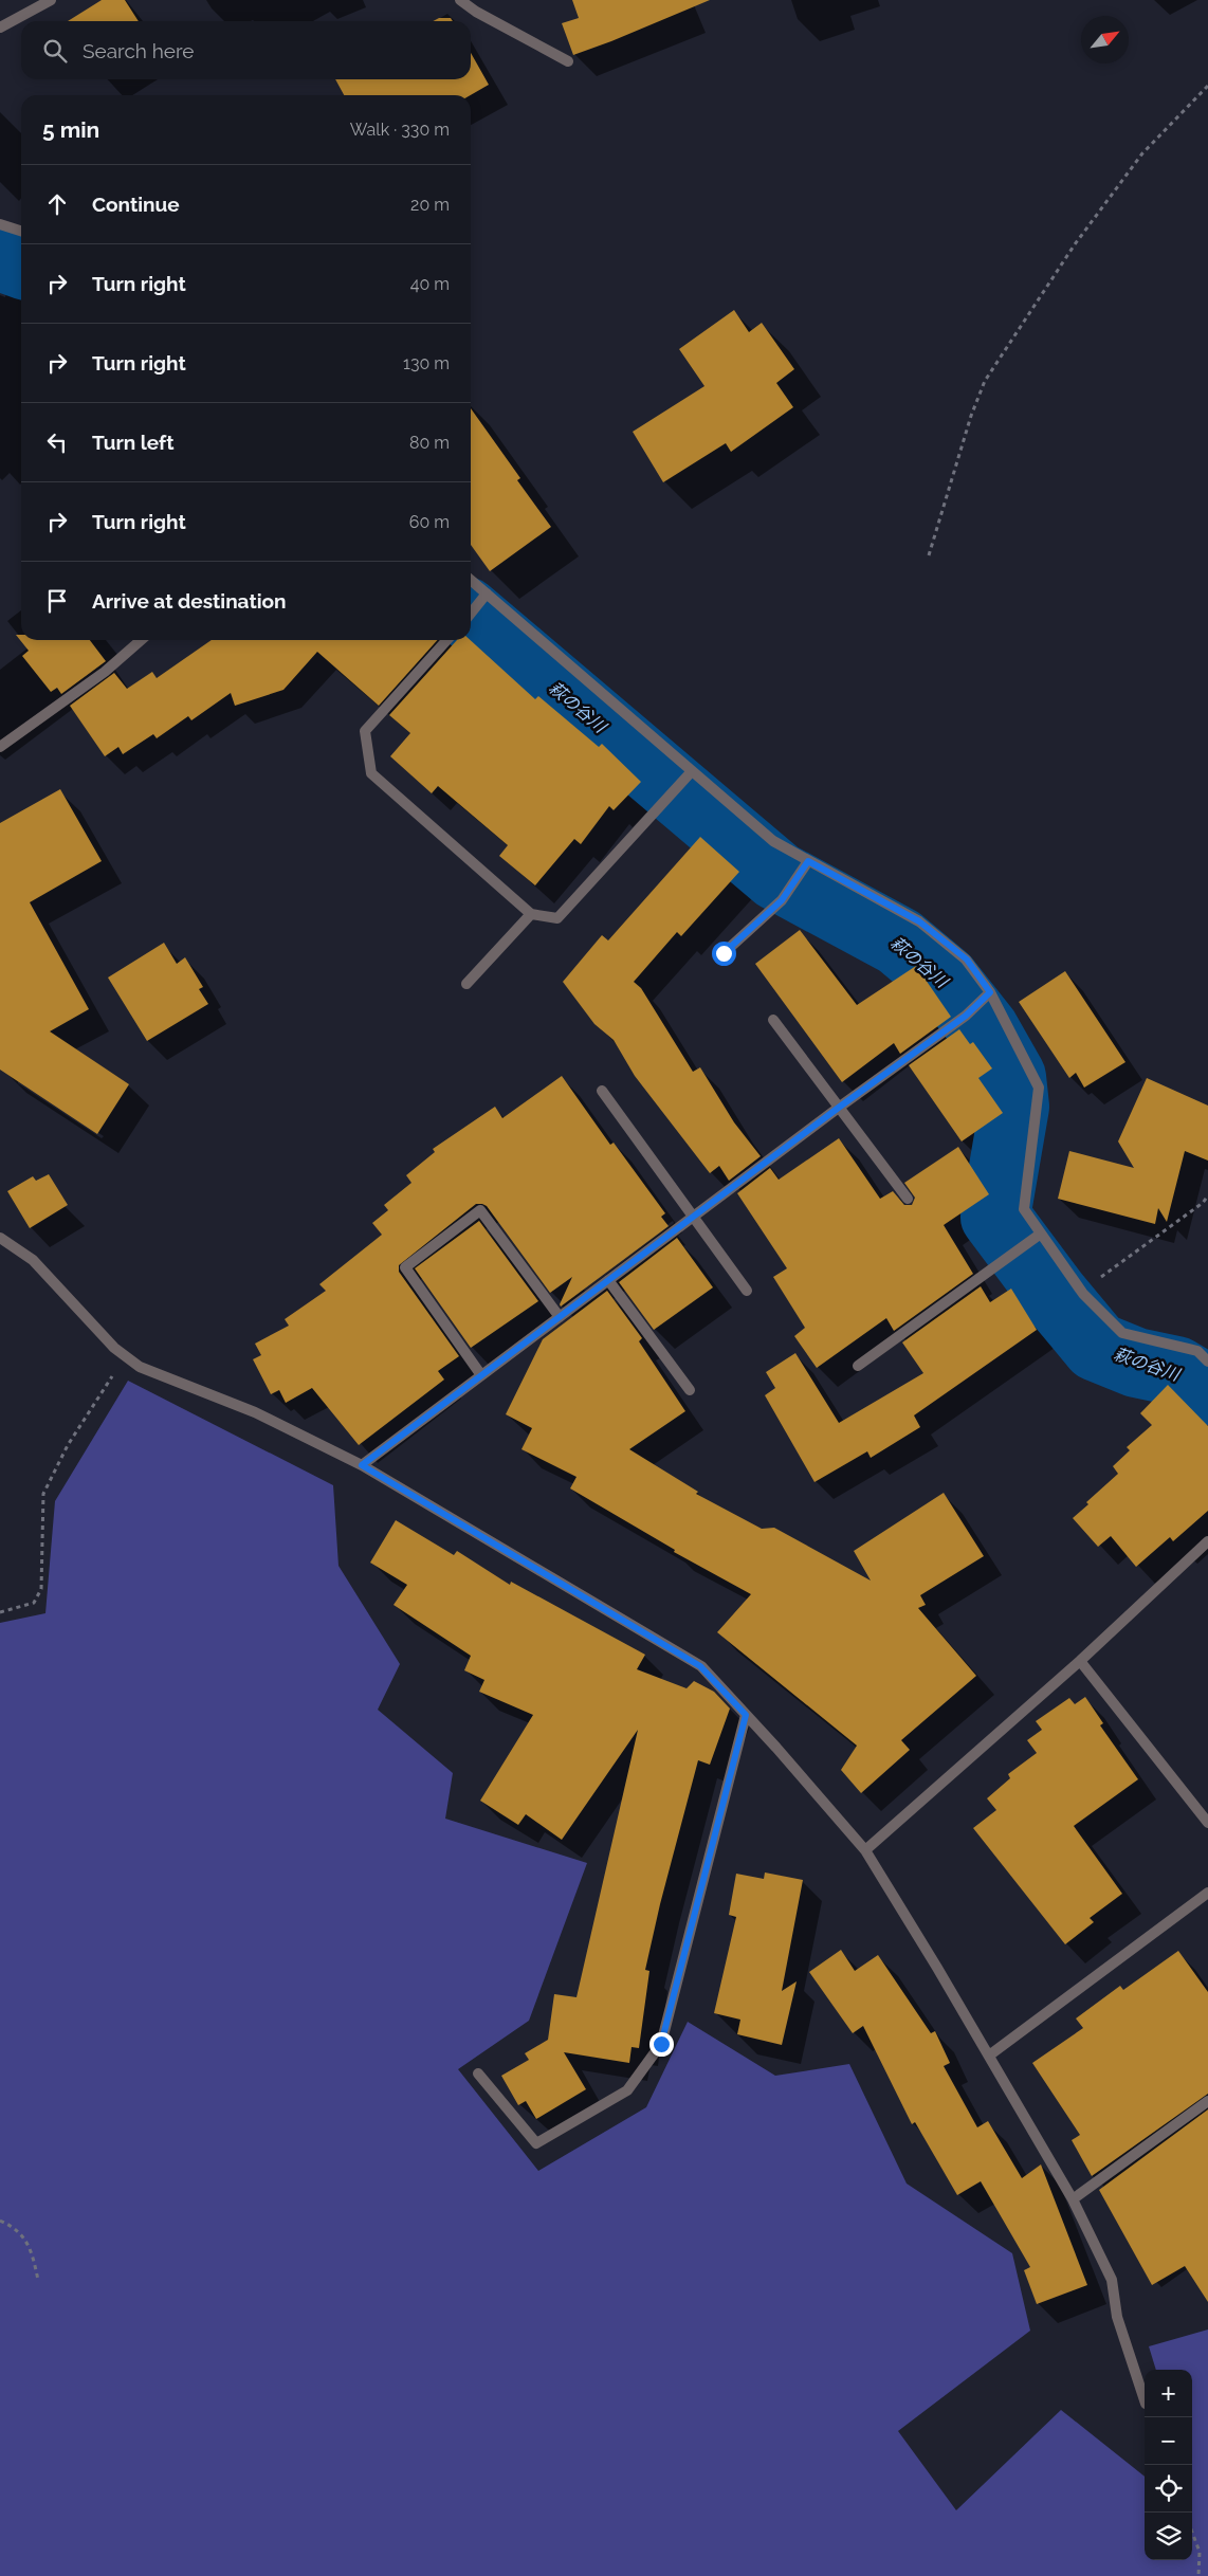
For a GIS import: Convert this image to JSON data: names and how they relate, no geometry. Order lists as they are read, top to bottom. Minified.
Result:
{"water":["萩の谷川"],"north":"top right","page":{"search":"Search here","heading":["5 min","Walk · 330 m"],"list":[["Continue","20 m"],["Turn right","40 m"],["Turn right","130 m"],["Turn left","80 m"],["Turn right","60 m"],"Arrive at destination"],"map_buttons":["+","−"]}}
